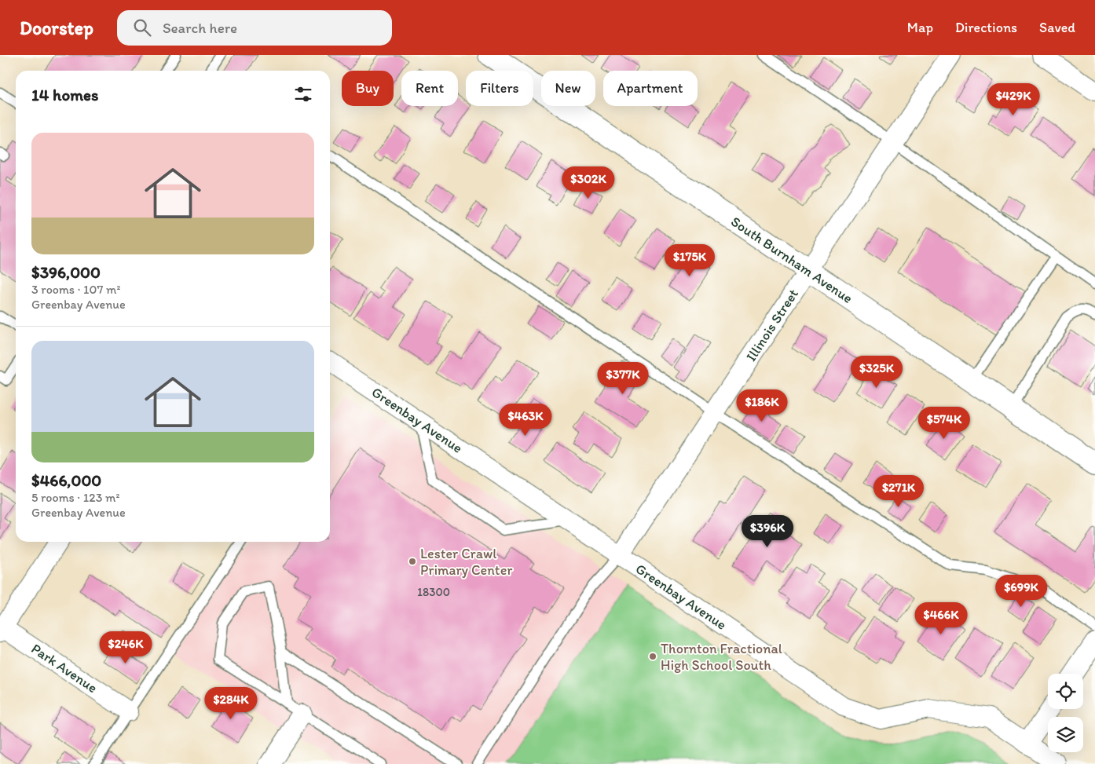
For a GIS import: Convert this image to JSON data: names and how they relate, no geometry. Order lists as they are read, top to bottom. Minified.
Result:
{"streets":{"main road":["South Burnham Avenue"],"street":["Illinois Street","Greenbay Avenue","Park Avenue"]},"crossings":[["South Burnham Avenue","Illinois Street"],["Illinois Street","Greenbay Avenue"]],"places":["Lester Crawl Primary Center","Thornton Fractional High School South"],"house_numbers":["18300"],"page":{"header":"Doorstep","search":"Search here","nav":["Map","Directions","Saved"],"chip":["Buy","Rent","Filters","New","Apartment"],"heading":"14 homes","price":["$429K","$302K","$175K","$325K","$377K","$186K","$463K","$574K","$271K","$396K","$699K","$466K","$246K","$284K"],"list":[{"name":"$396,000","note":"3 rooms · 107 m² · Greenbay Avenue"},{"name":"$466,000","note":"5 rooms · 123 m² · Greenbay Avenue"}]}}
